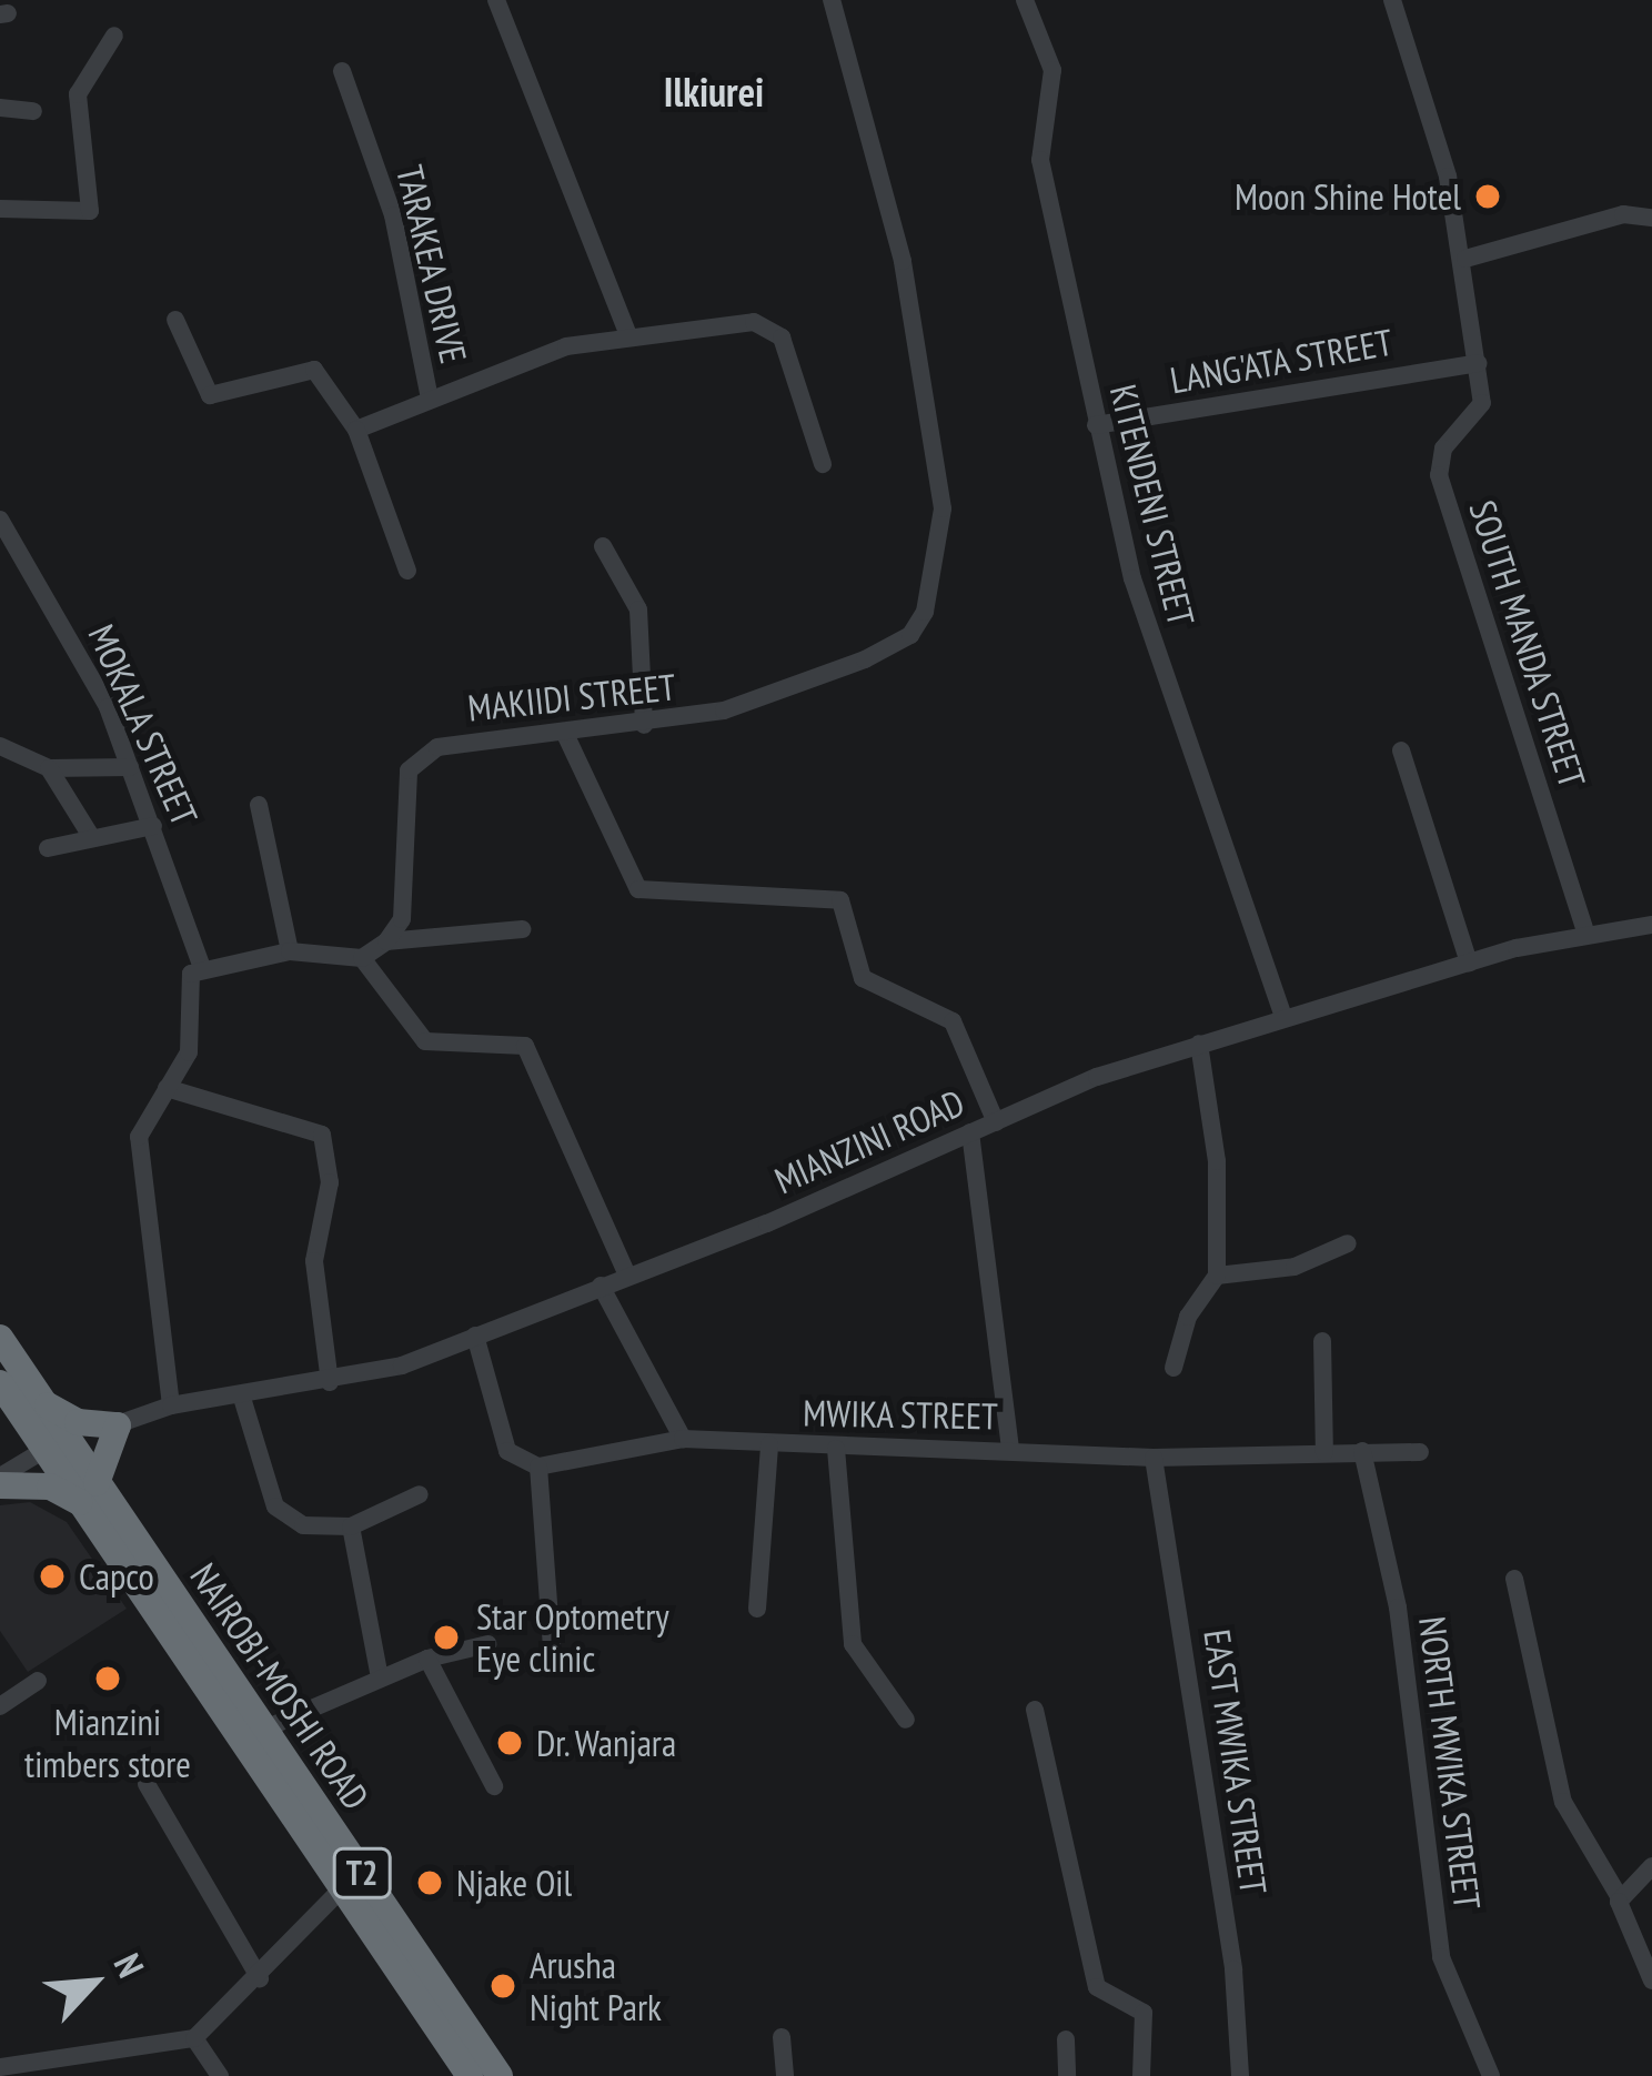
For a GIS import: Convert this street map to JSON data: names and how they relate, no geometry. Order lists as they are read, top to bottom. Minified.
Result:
{"streets":{"highway":["NAIROBI-MOSHI ROAD","T2"],"street":["TARAKEA DRIVE","LANG'ATA STREET","KITENDENI STREET","SOUTH MANDA STREET","MAKIIDI STREET","MOKALA STREET","MIANZINI ROAD","MWIKA STREET","EAST MWIKA STREET","NORTH MWIKA STREET"]},"crossings":[["LANG'ATA STREET","KITENDENI STREET"],["LANG'ATA STREET","SOUTH MANDA STREET"],["KITENDENI STREET","MIANZINI ROAD"],["SOUTH MANDA STREET","MIANZINI ROAD"],["MIANZINI ROAD","NAIROBI-MOSHI ROAD"],["MWIKA STREET","EAST MWIKA STREET"],["MWIKA STREET","NORTH MWIKA STREET"]],"districts":["Ilkiurei"],"places":["Moon Shine Hotel","Capco","Star Optometry Eye clinic","Mianzini timbers store","Dr. Wanjara","Njake Oil","Arusha Night Park"],"north":"top right"}
